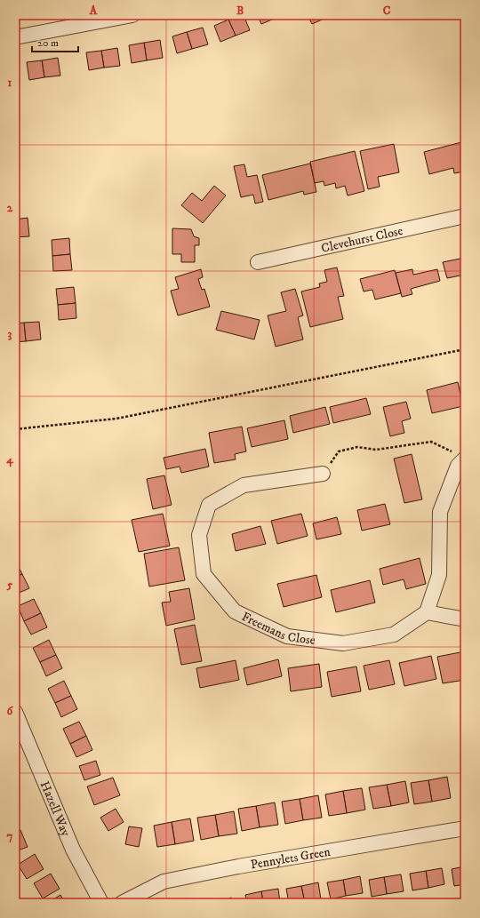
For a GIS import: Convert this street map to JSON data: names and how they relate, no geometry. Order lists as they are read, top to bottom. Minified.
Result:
{"streets":{"street":["Clevehurst Close","Freemans Close","Hazell Way","Pennylets Green"]},"scale_bar":"20 m","grid":{"columns":["A","B","C"],"rows":["1","2","3","4","5","6","7"]}}
